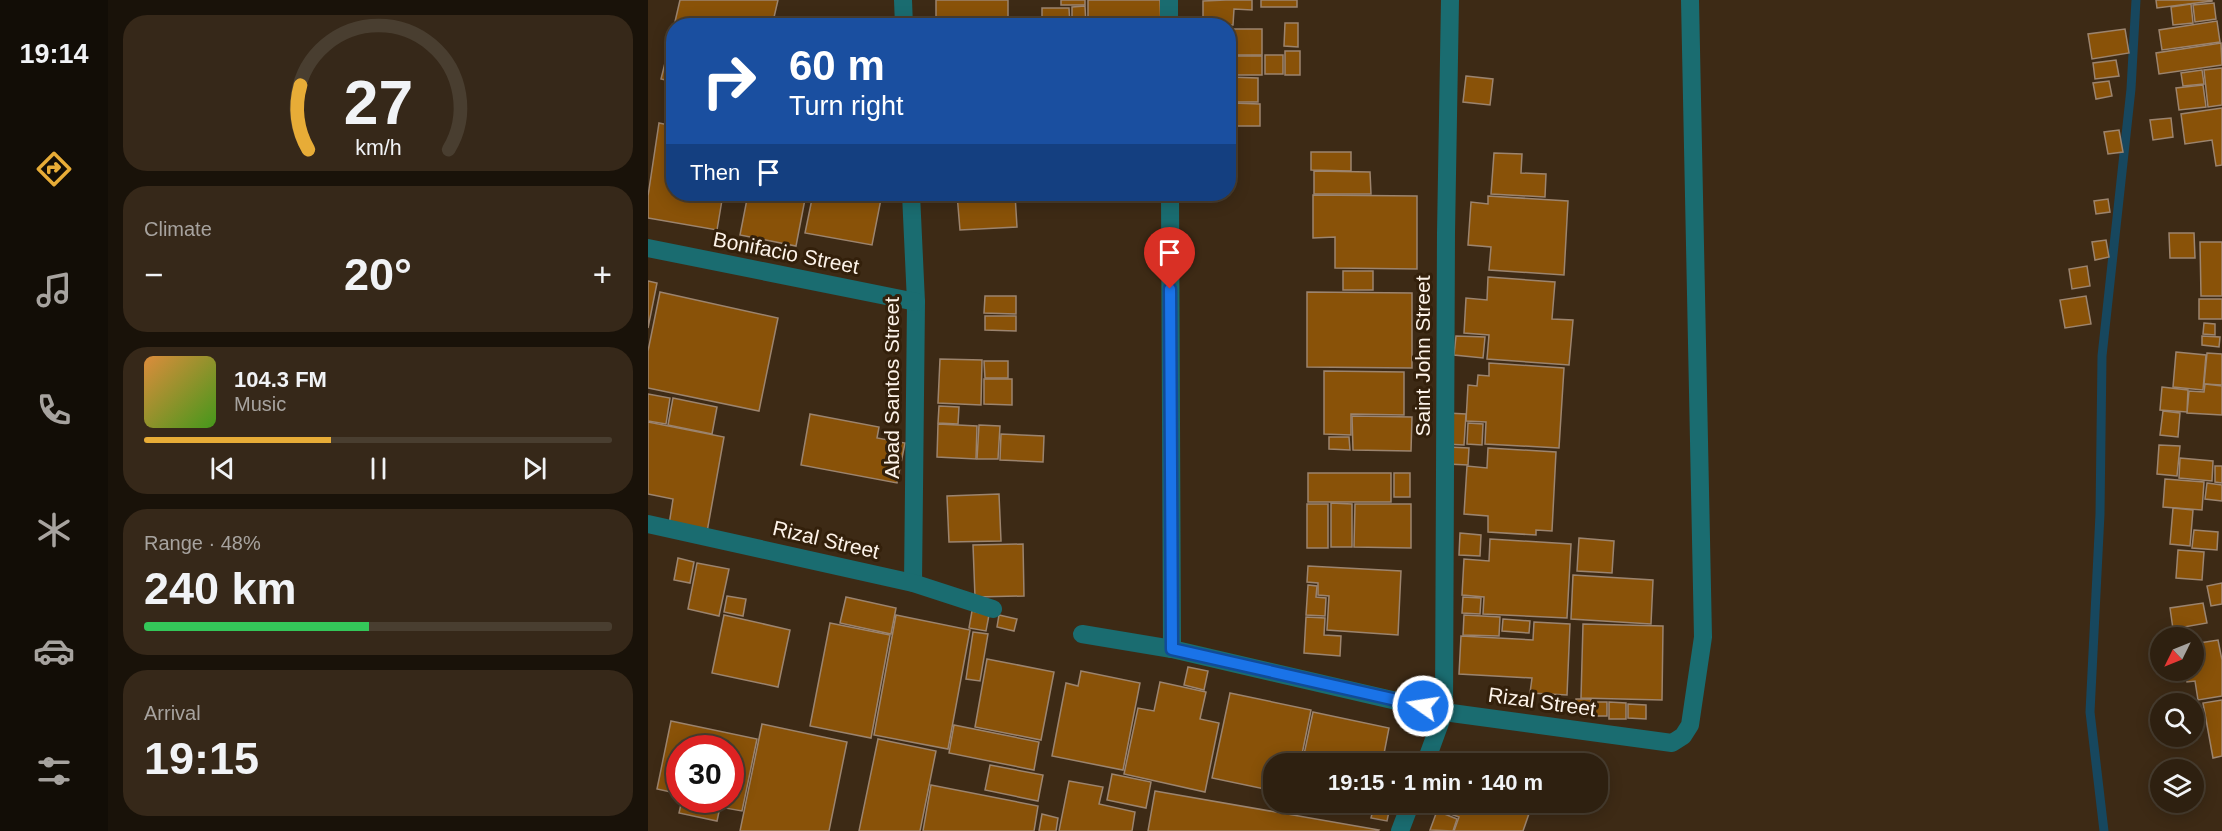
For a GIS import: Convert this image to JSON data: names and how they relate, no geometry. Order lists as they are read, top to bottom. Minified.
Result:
{"streets":{"street":["Bonifacio Street","Saint John Street","Abad Santos Street","Rizal Street"]},"crossings":[["Bonifacio Street","Abad Santos Street"],["Saint John Street","Rizal Street"],["Abad Santos Street","Rizal Street"]],"north":"bottom left","page":{"tabs":"19:14","turn":["60 m","Turn right"],"then":"Then","tile":["Climate",["Range · 48%","240 km"],["Arrival","19:15"]],"heat":["−","20°","+"],"song":["104.3 FM","Music"],"limit":"30","trip":"19:15 · 1 min · 140 m","gauge":["27","km/h"]}}
